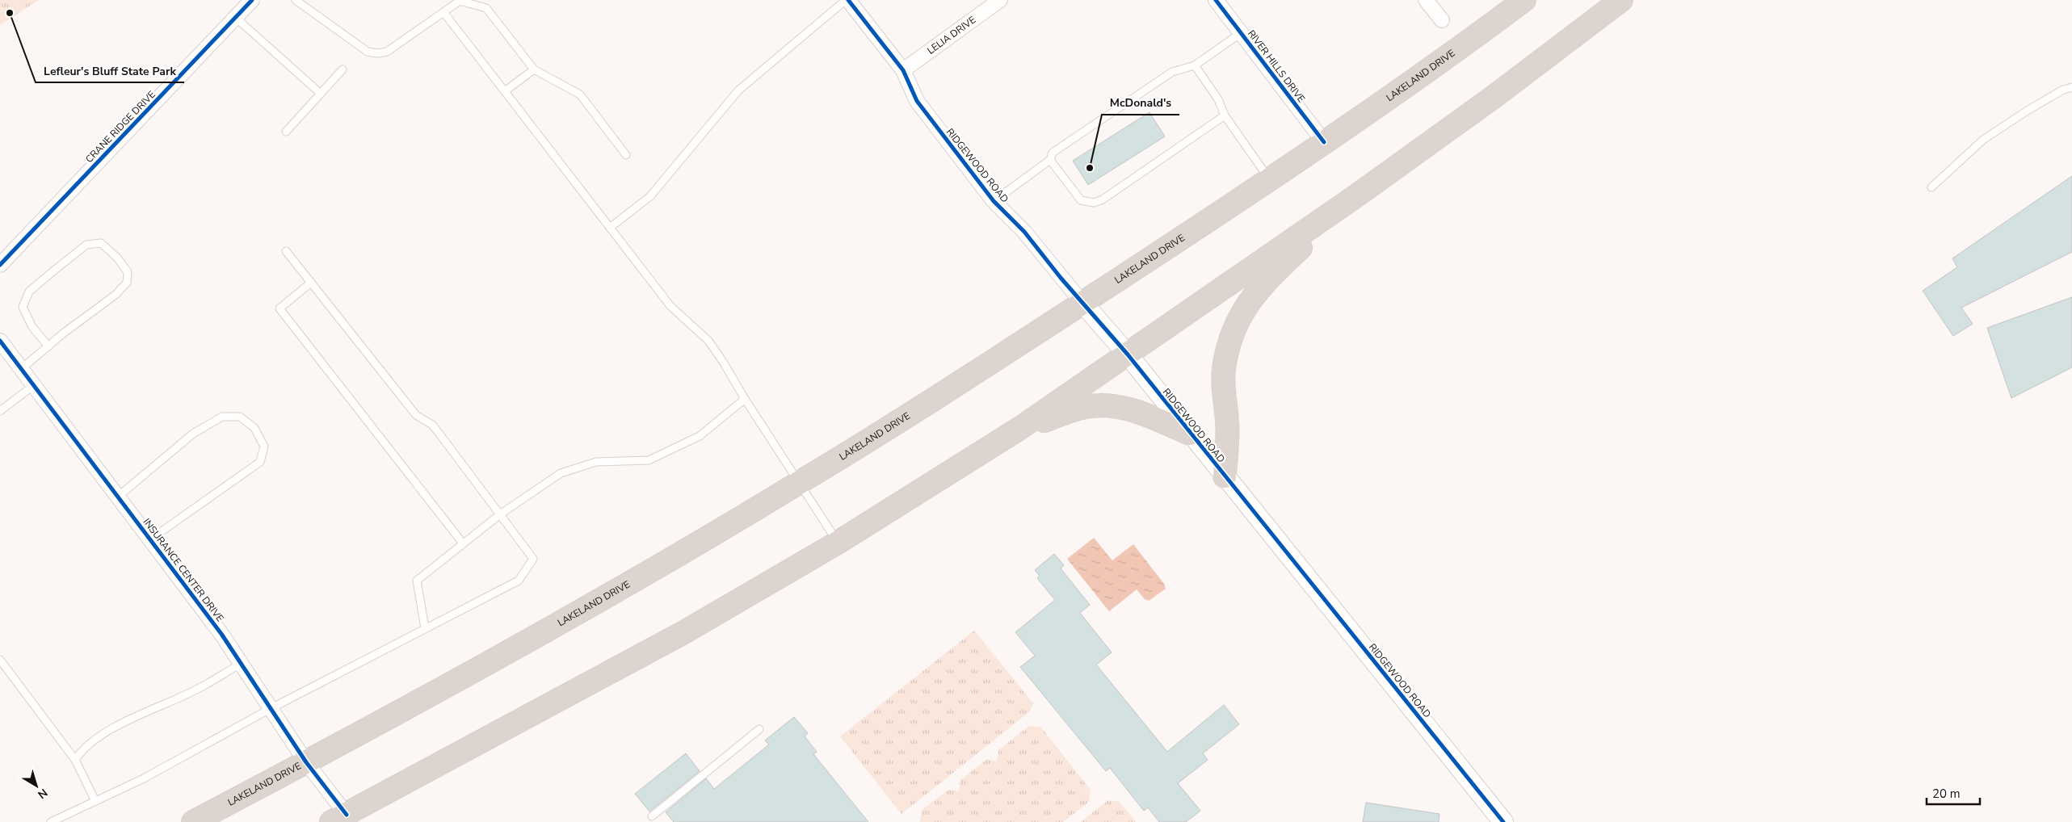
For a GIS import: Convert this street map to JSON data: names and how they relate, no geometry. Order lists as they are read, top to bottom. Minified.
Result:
{"streets":{"highway":["LAKELAND DRIVE"],"street":["LELIA DRIVE","RIVER HILLS DRIVE","CRANE RIDGE DRIVE","RIDGEWOOD ROAD","INSURANCE CENTER DRIVE"]},"crossings":[["LELIA DRIVE","RIDGEWOOD ROAD"],["RIVER HILLS DRIVE","LAKELAND DRIVE"],["LAKELAND DRIVE","RIDGEWOOD ROAD"],["LAKELAND DRIVE","INSURANCE CENTER DRIVE"]],"places":["Lefleur's Bluff State Park","McDonald's"],"scale_bar":"20 m","north":"bottom right"}
